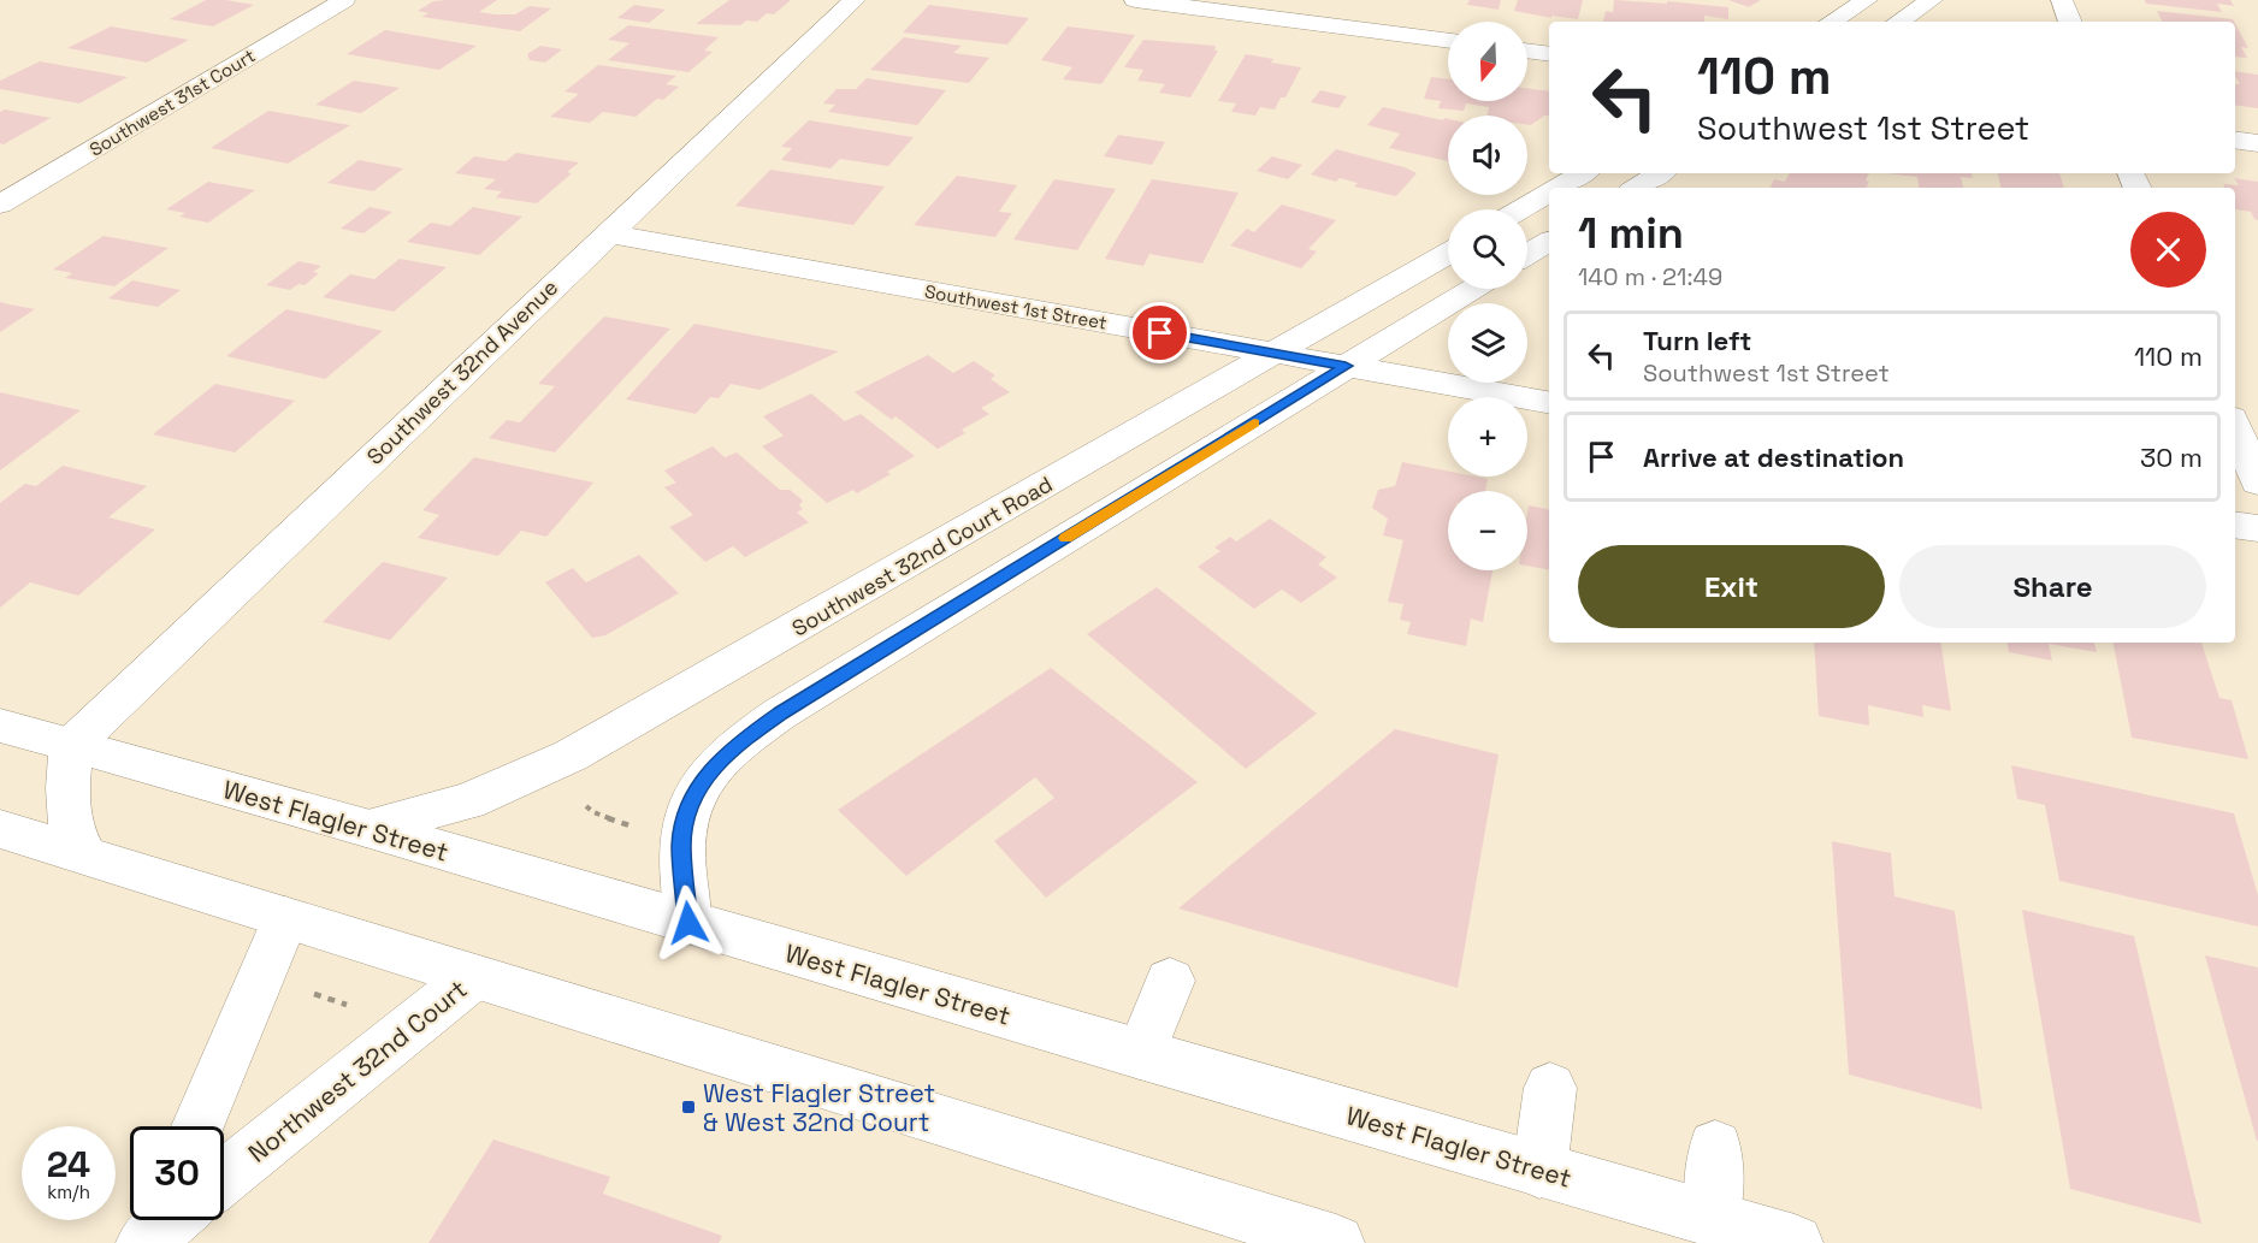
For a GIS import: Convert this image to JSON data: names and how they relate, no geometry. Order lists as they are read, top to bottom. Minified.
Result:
{"streets":{"street":["Southwest 31st Court","Southwest 1st Street","Southwest 32nd Avenue","Southwest 32nd Court Road","West Flagler Street","Northwest 32nd Court"]},"crossings":[["Southwest 1st Street","Southwest 32nd Avenue"],["Southwest 1st Street","Southwest 32nd Court Road"],["Southwest 32nd Avenue","West Flagler Street"],["Southwest 32nd Court Road","West Flagler Street"]],"places":{"transit":["West Flagler Street & West 32nd Court"]},"north":"bottom","page":{"map_buttons":["+","−"],"turn":["110 m","Southwest 1st Street"],"heading":["1 min","140 m · 21:49"],"list":[{"name":"Turn left","note":"Southwest 1st Street","value":"110 m"},{"name":"Arrive at destination","value":"30 m"}],"buttons":["Exit","Share"],"speed":"24 km/h","limit":"30"}}
